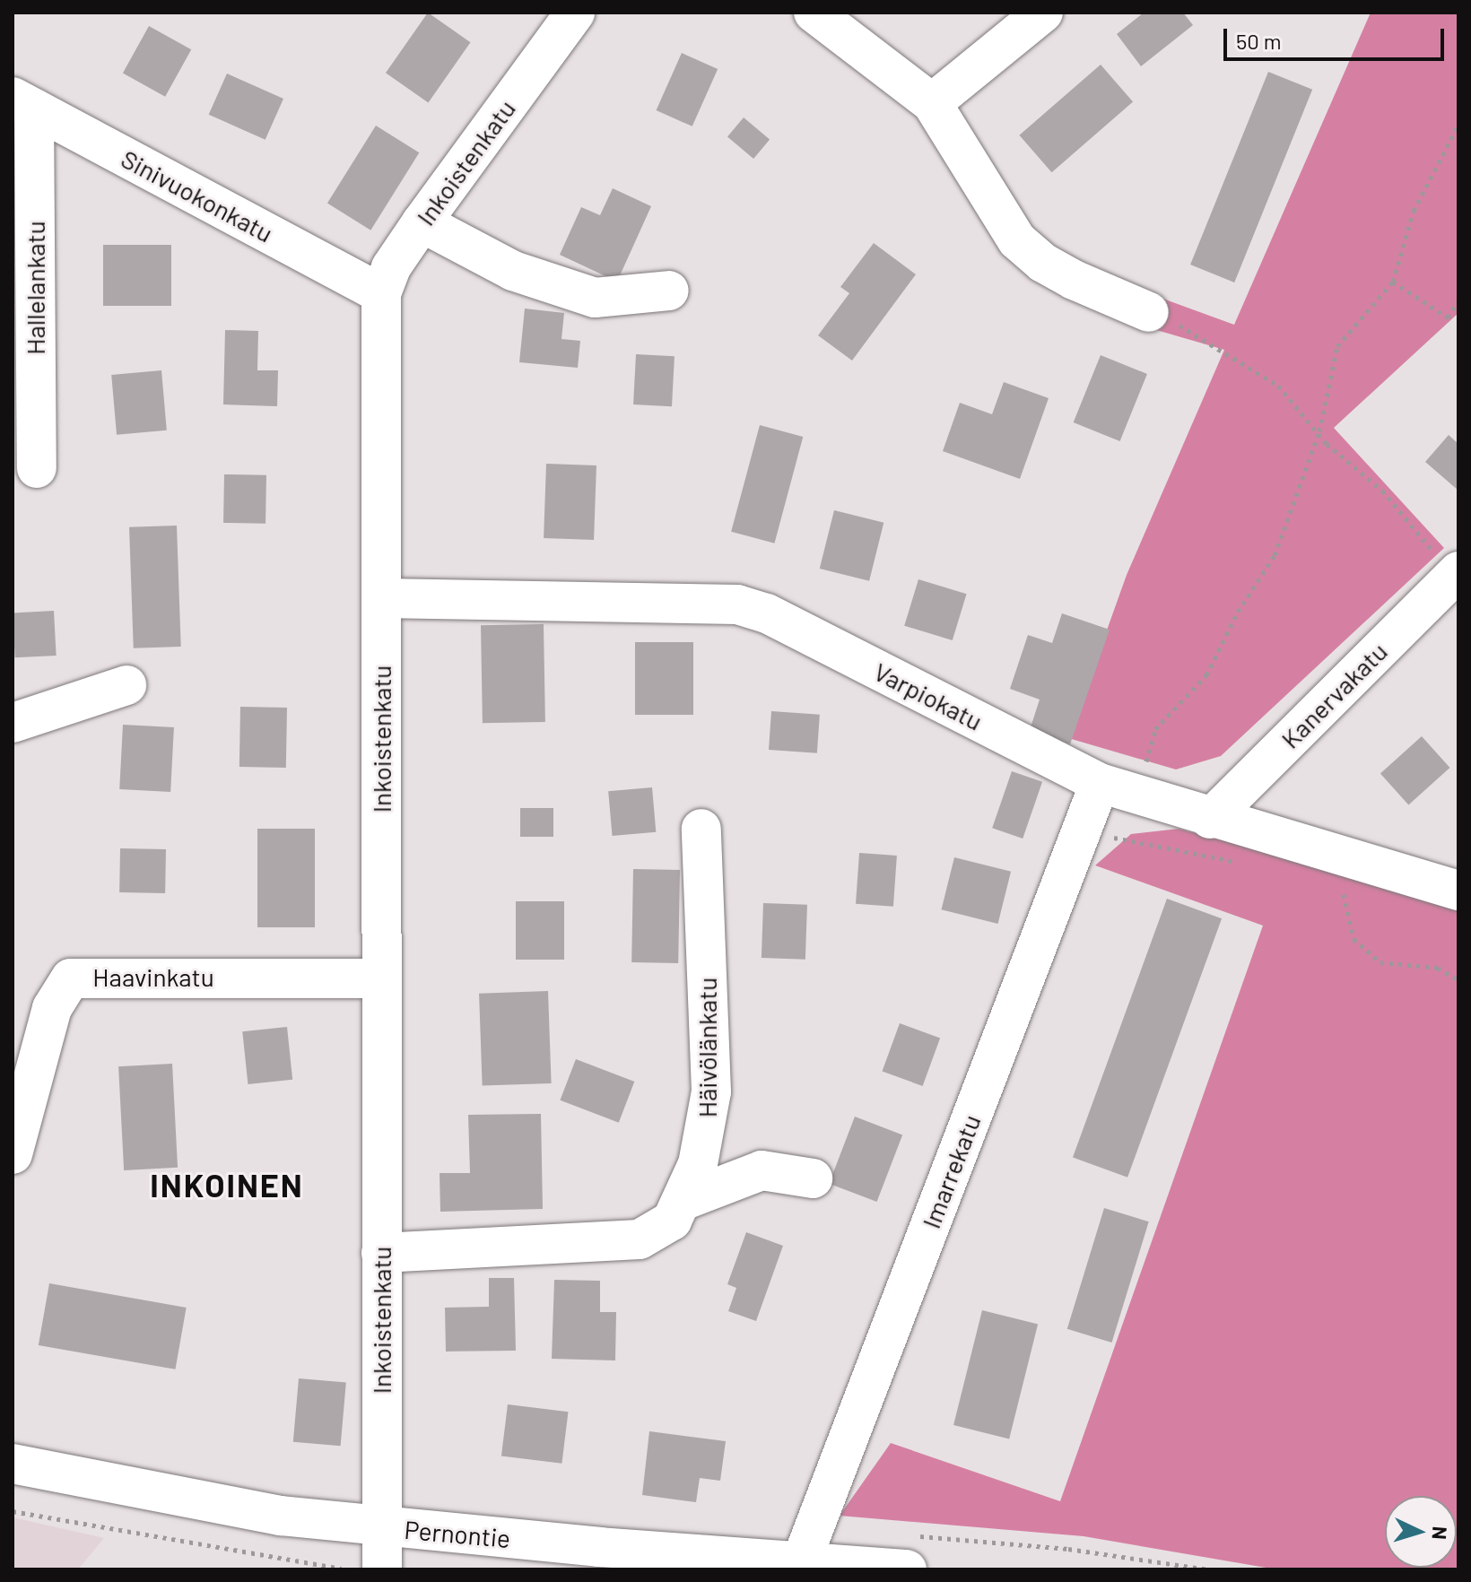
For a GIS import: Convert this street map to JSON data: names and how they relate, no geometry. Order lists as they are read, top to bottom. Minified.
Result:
{"streets":{"street":["Inkoistenkatu","Sinivuokonkatu","Hallelankatu","Kanervakatu","Varpiokatu","Haavinkatu","Häivölänkatu","Imarrekatu","Pernontie"]},"crossings":[["Inkoistenkatu","Sinivuokonkatu"],["Inkoistenkatu","Varpiokatu"],["Inkoistenkatu","Haavinkatu"],["Inkoistenkatu","Häivölänkatu"],["Inkoistenkatu","Pernontie"],["Sinivuokonkatu","Hallelankatu"],["Kanervakatu","Varpiokatu"],["Varpiokatu","Imarrekatu"],["Imarrekatu","Pernontie"]],"districts":["INKOINEN"],"scale_bar":"50 m","north":"right"}
